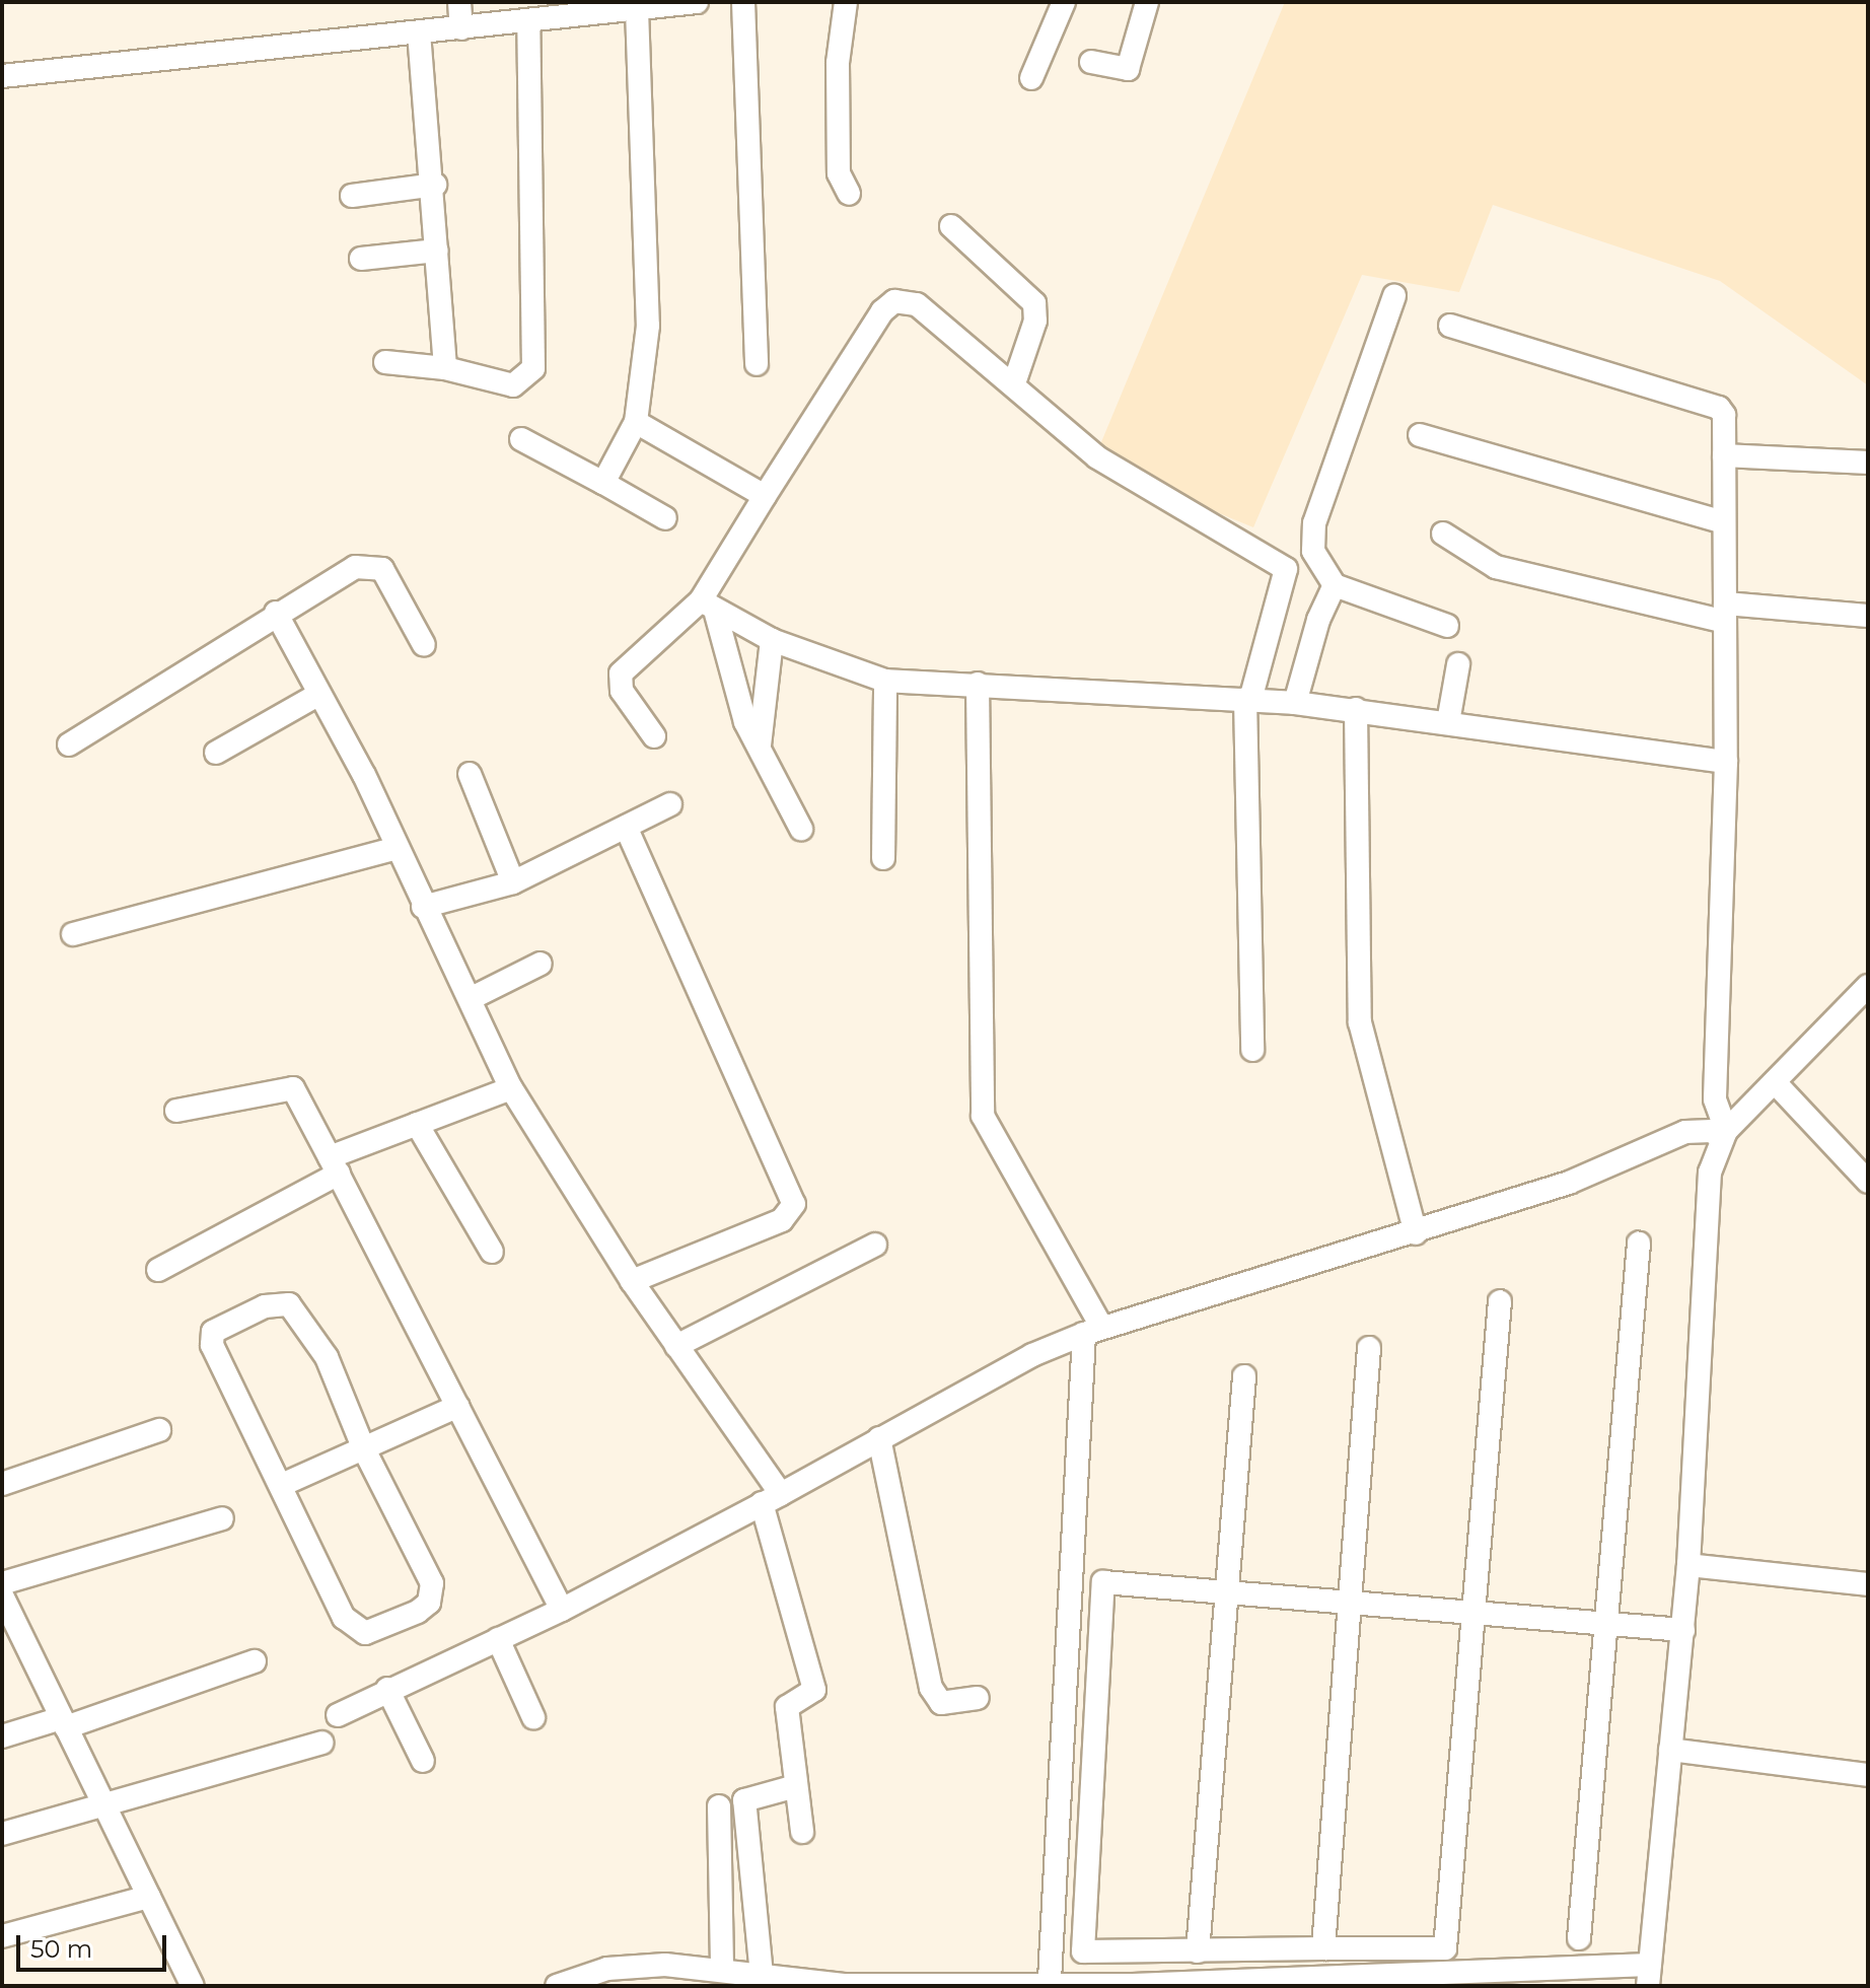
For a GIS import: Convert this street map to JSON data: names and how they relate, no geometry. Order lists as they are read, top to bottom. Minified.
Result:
{"scale_bar":"50 m"}
